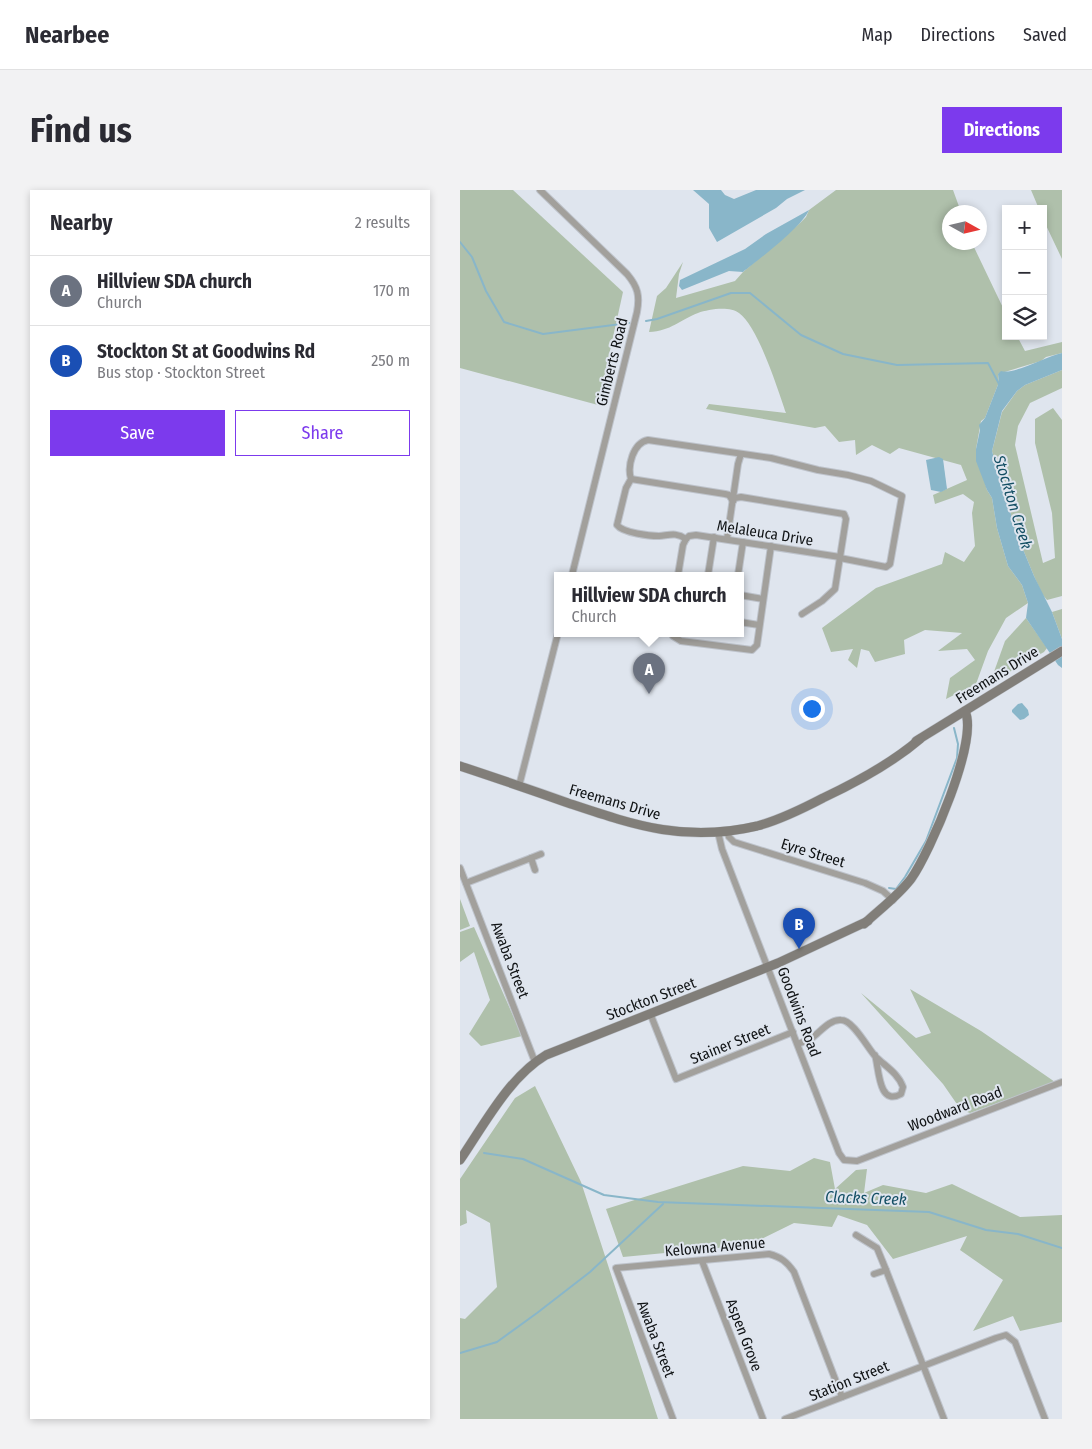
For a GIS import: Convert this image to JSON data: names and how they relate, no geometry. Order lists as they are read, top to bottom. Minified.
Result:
{"streets":{"street":["Gimberts Road","Melaleuca Drive","Freemans Drive","Eyre Street","Awaba Street","Stockton Street","Goodwins Road","Stainer Street","Woodward Road","Kelowna Avenue","Aspen Grove","Station Street"]},"crossings":[["Freemans Drive","Eyre Street"],["Freemans Drive","Stockton Street"],["Freemans Drive","Goodwins Road"],["Eyre Street","Stockton Street"],["Eyre Street","Goodwins Road"],["Awaba Street","Stockton Street"],["Awaba Street","Kelowna Avenue"],["Stockton Street","Goodwins Road"],["Stockton Street","Stainer Street"],["Goodwins Road","Stainer Street"],["Goodwins Road","Woodward Road"],["Kelowna Avenue","Aspen Grove"],["Kelowna Avenue","Station Street"]],"water":["Stockton Creek","Clacks Creek"],"north":"right","page":{"header":"Nearbee","nav":["Map","Directions","Saved"],"buttons":["Directions",["Save","Share"]],"title":"Find us","heading":["Nearby","2 results"],"map_buttons":["+","−"],"list":[{"mark":"A","name":"Hillview SDA church","note":"Church","value":"170 m"},{"mark":"B","name":"Stockton St at Goodwins Rd","note":"Bus stop · Stockton Street","value":"250 m"}],"popup":["Hillview SDA church","Church"],"pins":["A","B"]}}
